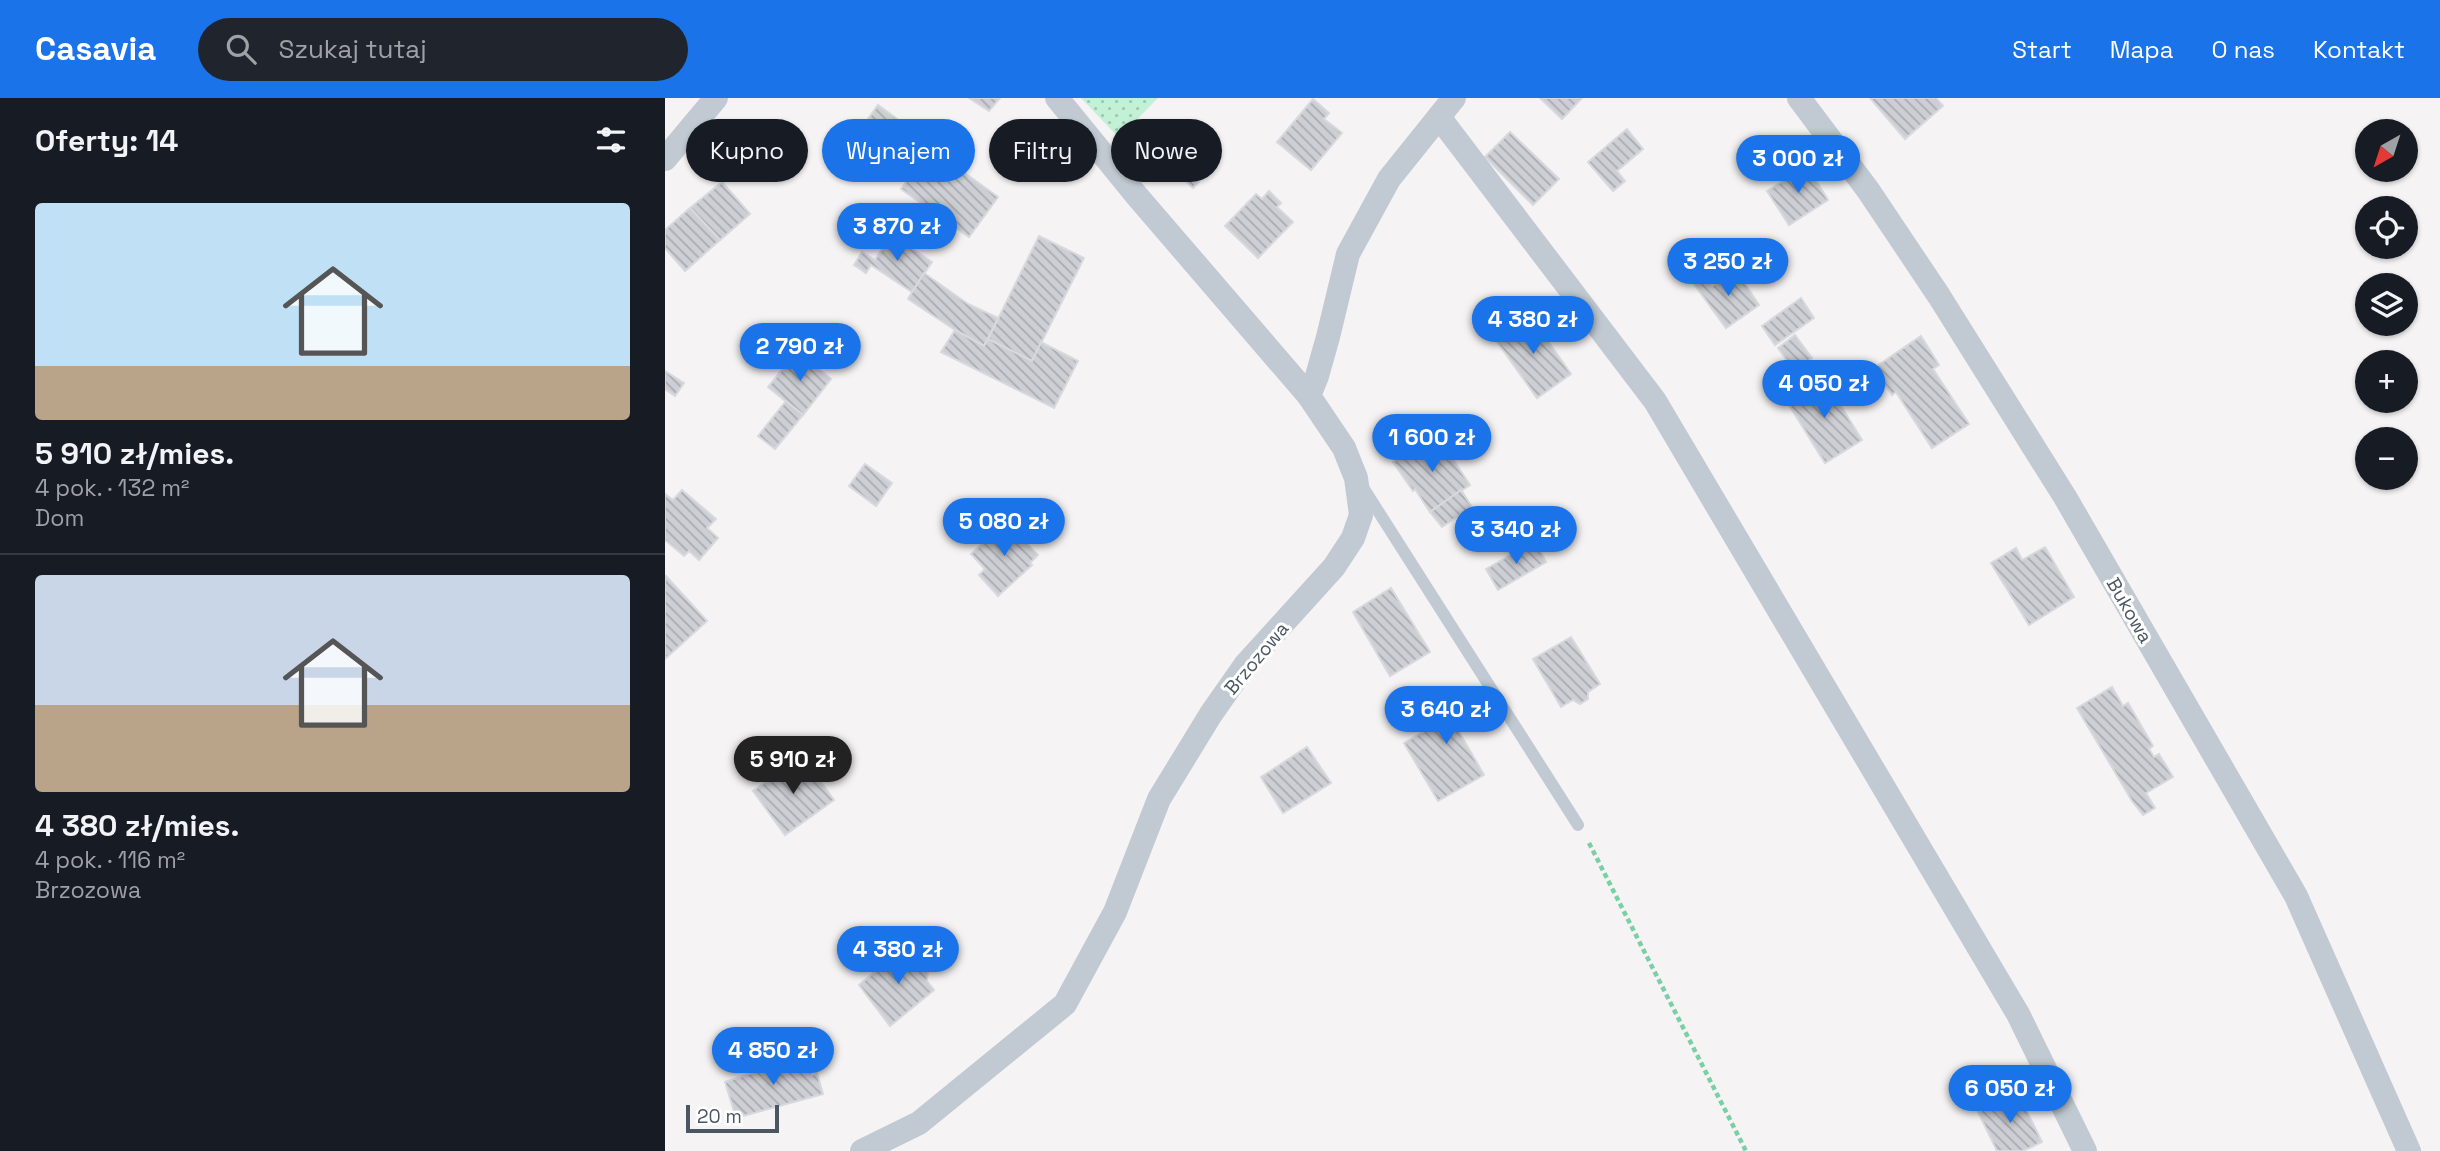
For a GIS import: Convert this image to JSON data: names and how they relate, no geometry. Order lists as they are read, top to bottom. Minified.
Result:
{"streets":{"street":["Bukowa","Brzozowa"]},"scale_bar":"20 m","north":"bottom left","page":{"header":"Casavia","search":"Szukaj tutaj","nav":["Start","Mapa","O nas","Kontakt"],"heading":"Oferty: 14","map_buttons":["+","−"],"chip":["Kupno","Wynajem","Filtry","Nowe"],"price":["3 000 zł","3 870 zł","3 250 zł","4 380 zł","2 790 zł","4 050 zł","1 600 zł","5 080 zł","3 340 zł","3 640 zł","5 910 zł","4 380 zł","4 850 zł","6 050 zł"],"list":[{"name":"5 910 zł/mies.","note":"4 pok. · 132 m² · Dom"},{"name":"4 380 zł/mies.","note":"4 pok. · 116 m² · Brzozowa"}],"scale":"20 m"}}
